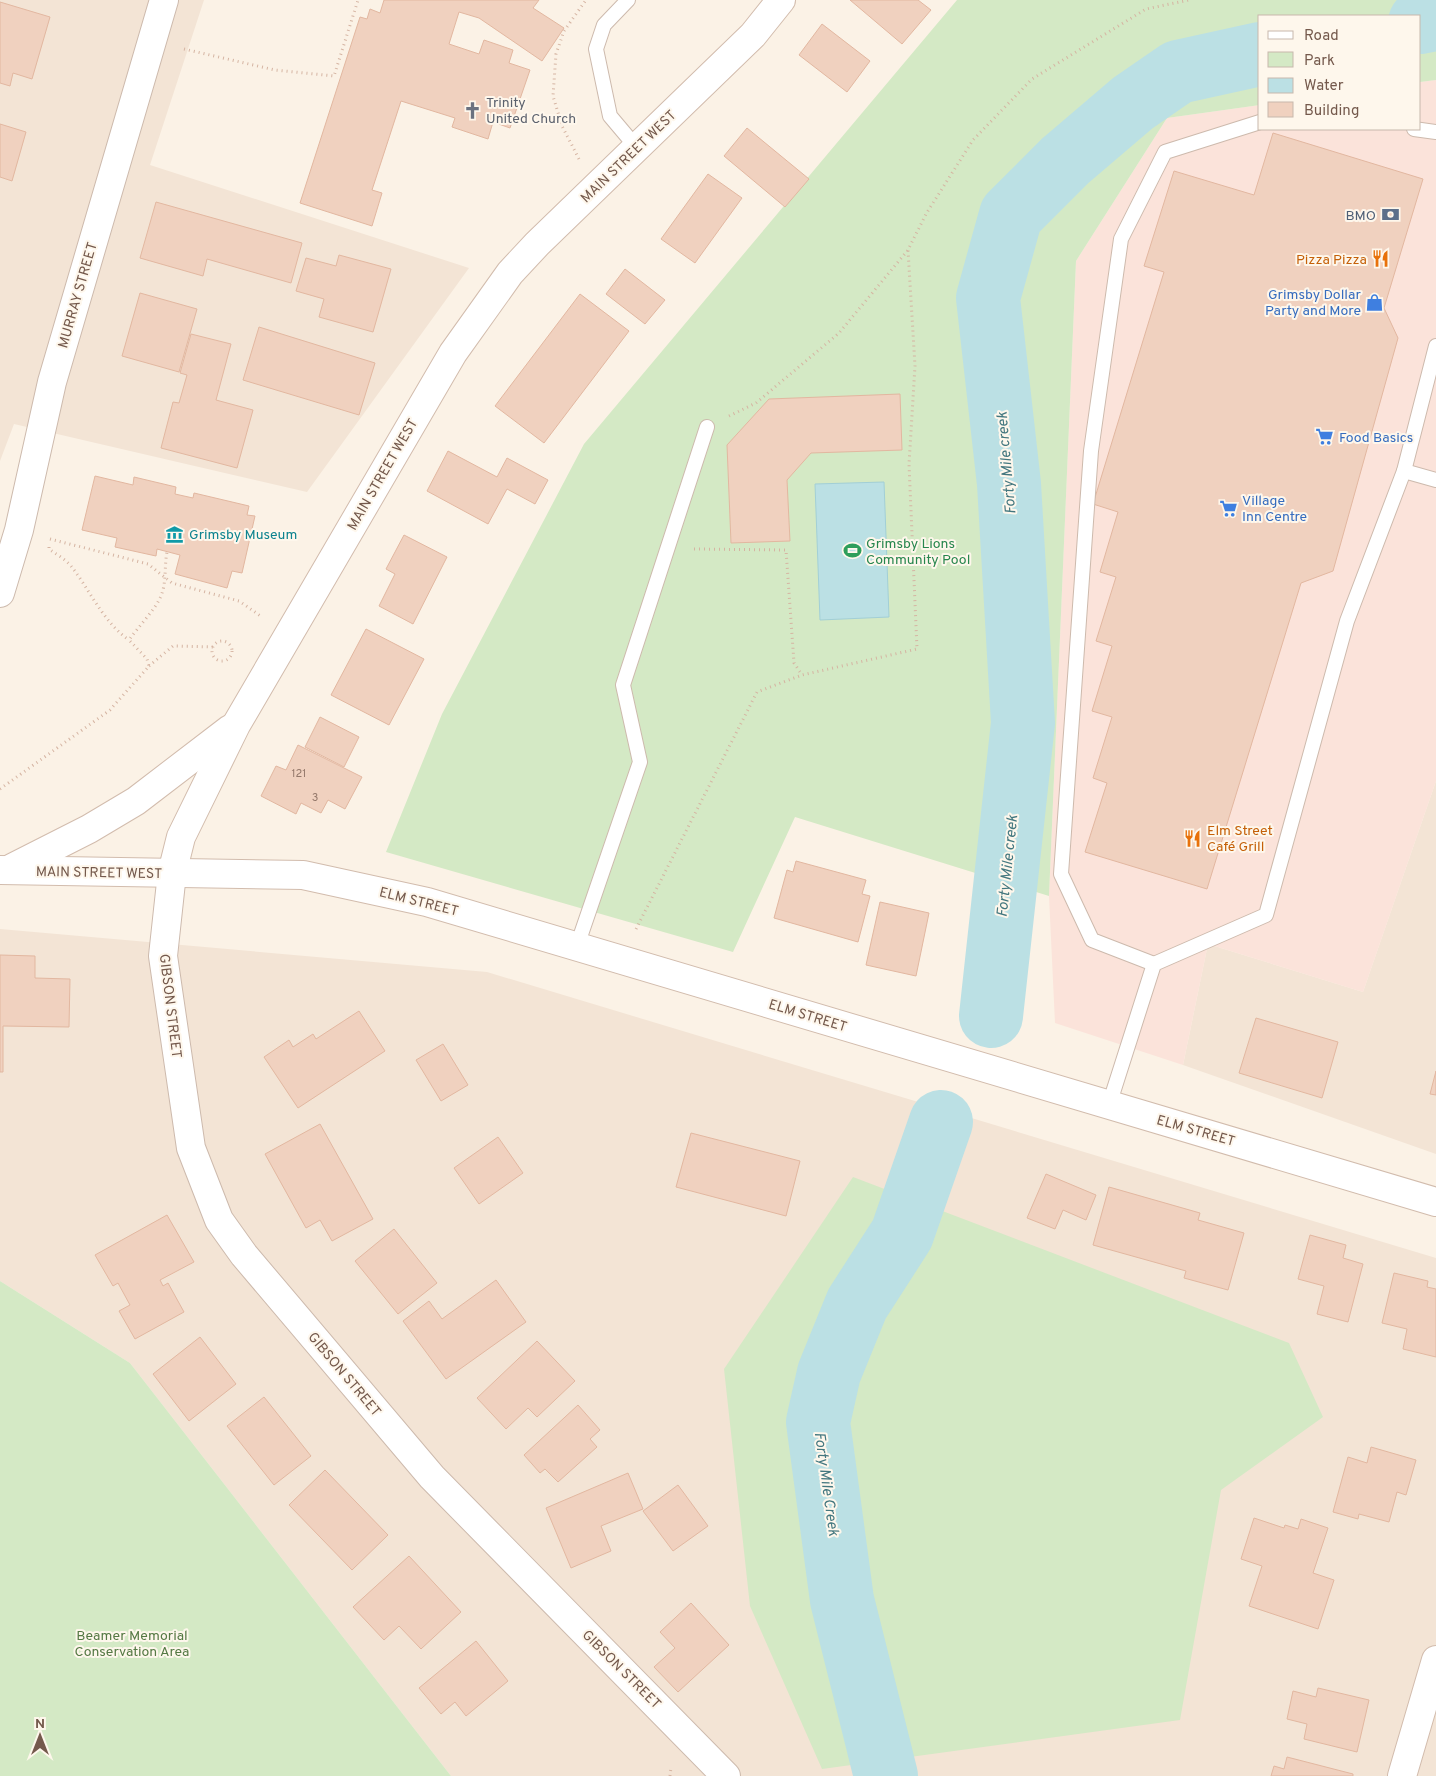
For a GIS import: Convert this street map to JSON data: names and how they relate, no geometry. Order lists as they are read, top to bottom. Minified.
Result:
{"streets":{"main road":["MAIN STREET WEST","MURRAY STREET","ELM STREET","GIBSON STREET"]},"crossings":[["MAIN STREET WEST","ELM STREET"],["MAIN STREET WEST","GIBSON STREET"],["ELM STREET","GIBSON STREET"]],"water":["Forty Mile creek","Forty Mile Creek"],"parks":["Beamer Memorial Conservation Area"],"places":{"church":["Trinity United Church"],"bank":["BMO"],"restaurant":["Pizza Pizza","Elm Street Café Grill"],"shop":["Grimsby Dollar Party and More"],"supermarket":["Food Basics","Village Inn Centre"],"museum":["Grimsby Museum"],"sports":["Grimsby Lions Community Pool"]},"house_numbers":["121","3"],"legend":["Road","Park","Water","Building"],"north":"top"}
